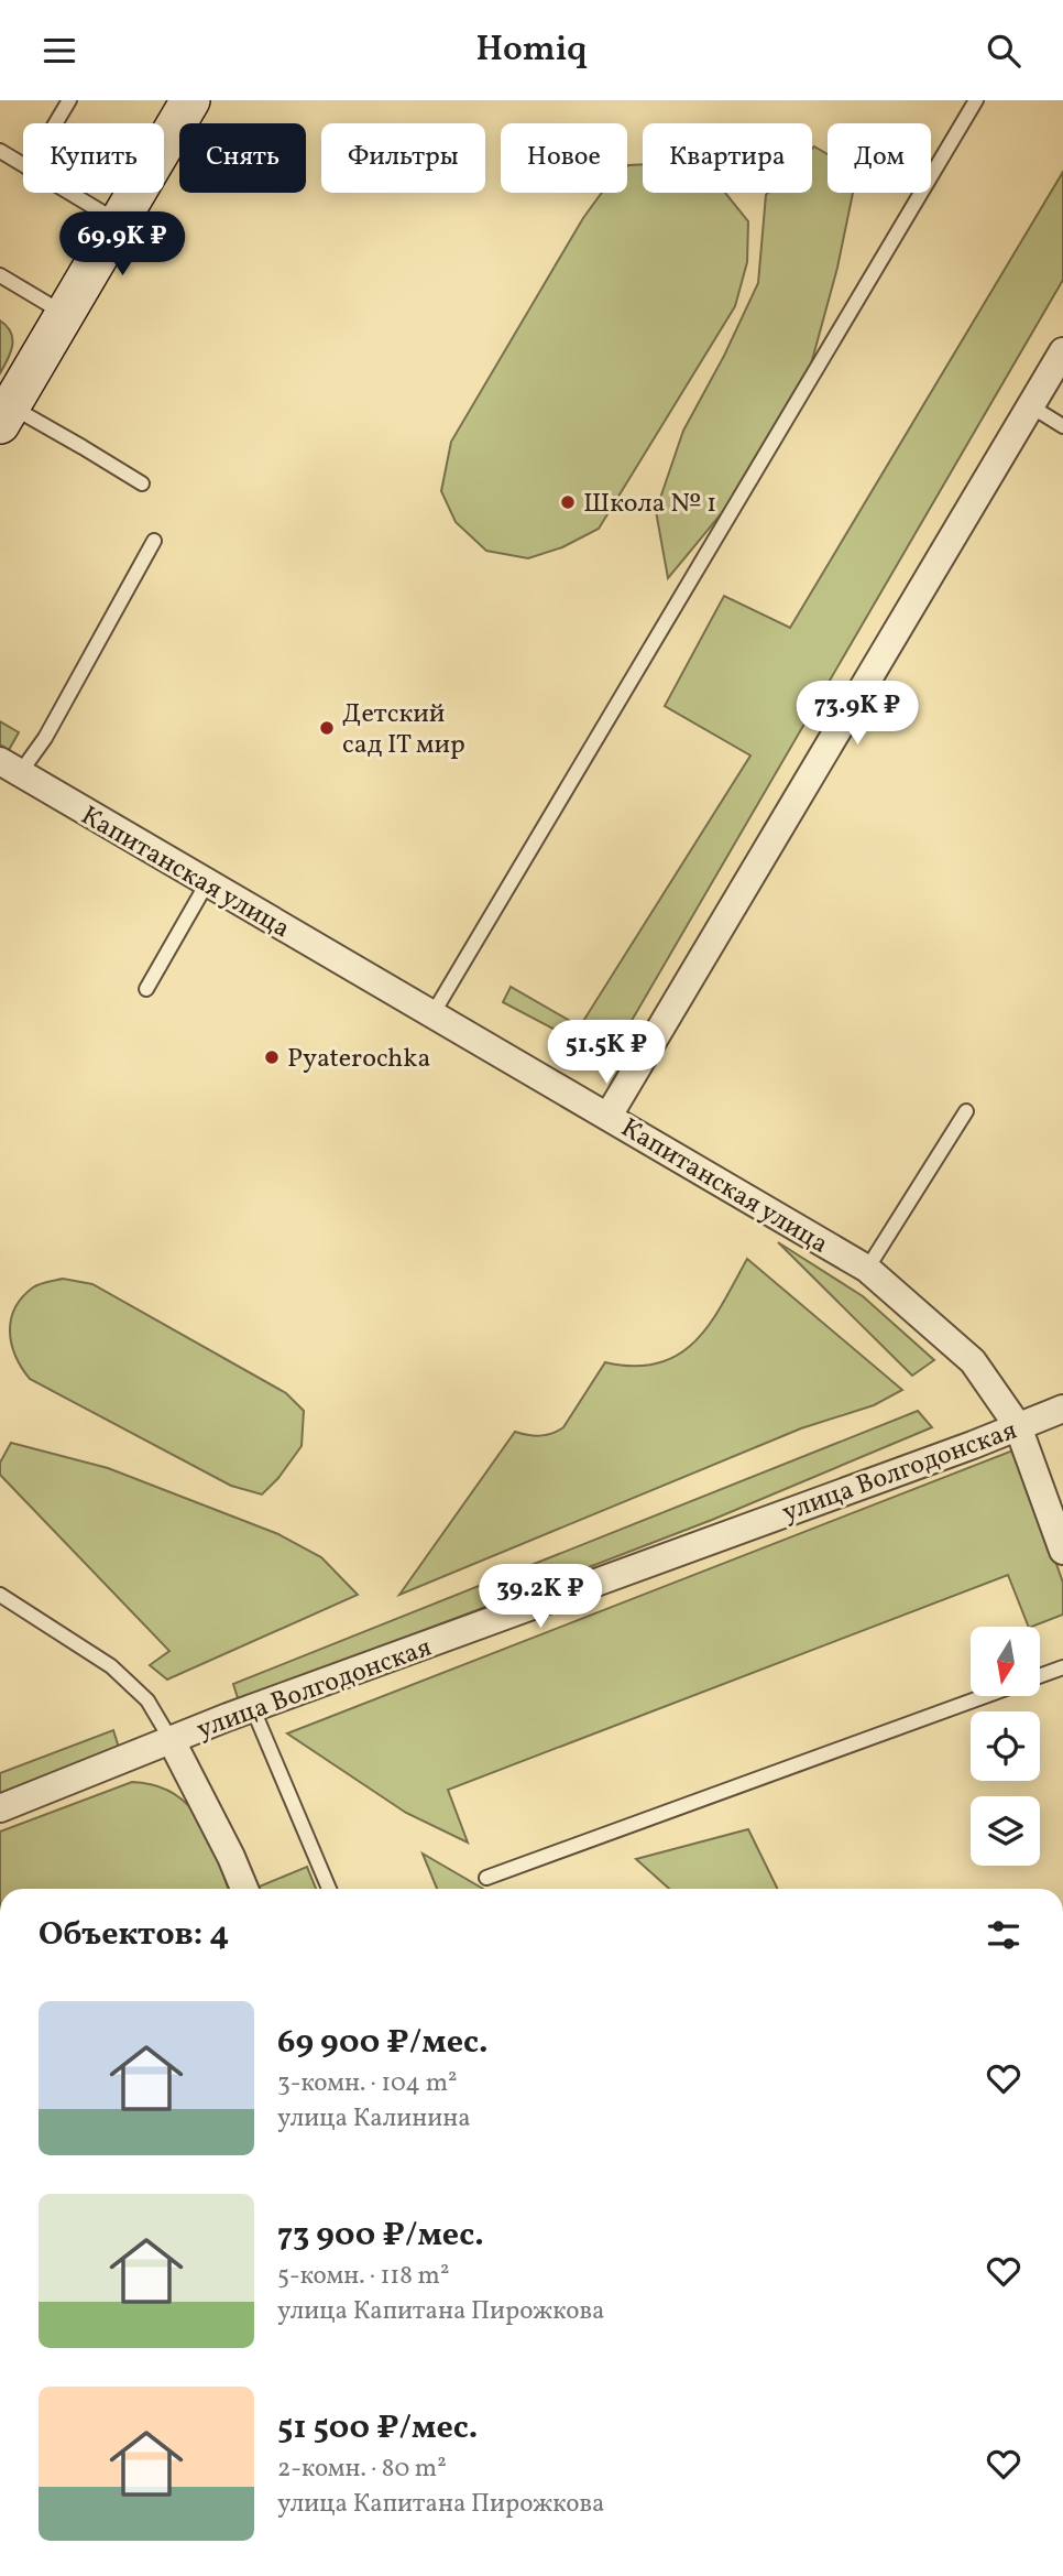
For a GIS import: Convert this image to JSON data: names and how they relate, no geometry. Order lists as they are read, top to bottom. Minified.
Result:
{"streets":{"street":["Капитанская улица","улица Волгодонская"]},"crossings":[["Капитанская улица","улица Волгодонская"]],"places":["Школа № 1","Детский сад IT мир","Pyaterochka"],"north":"bottom","page":{"header":"Homiq","chip":["Купить","Снять","Фильтры","Новое","Квартира","Дом"],"price":["69.9K ₽","73.9K ₽","51.5K ₽","39.2K ₽"],"heading":"Объектов: 4","list":[{"name":"69 900 ₽/мес.","note":"3-комн. · 104 m² · улица Калинина"},{"name":"73 900 ₽/мес.","note":"5-комн. · 118 m² · улица Капитана Пирожкова"},{"name":"51 500 ₽/мес.","note":"2-комн. · 80 m² · улица Капитана Пирожкова"}]}}
